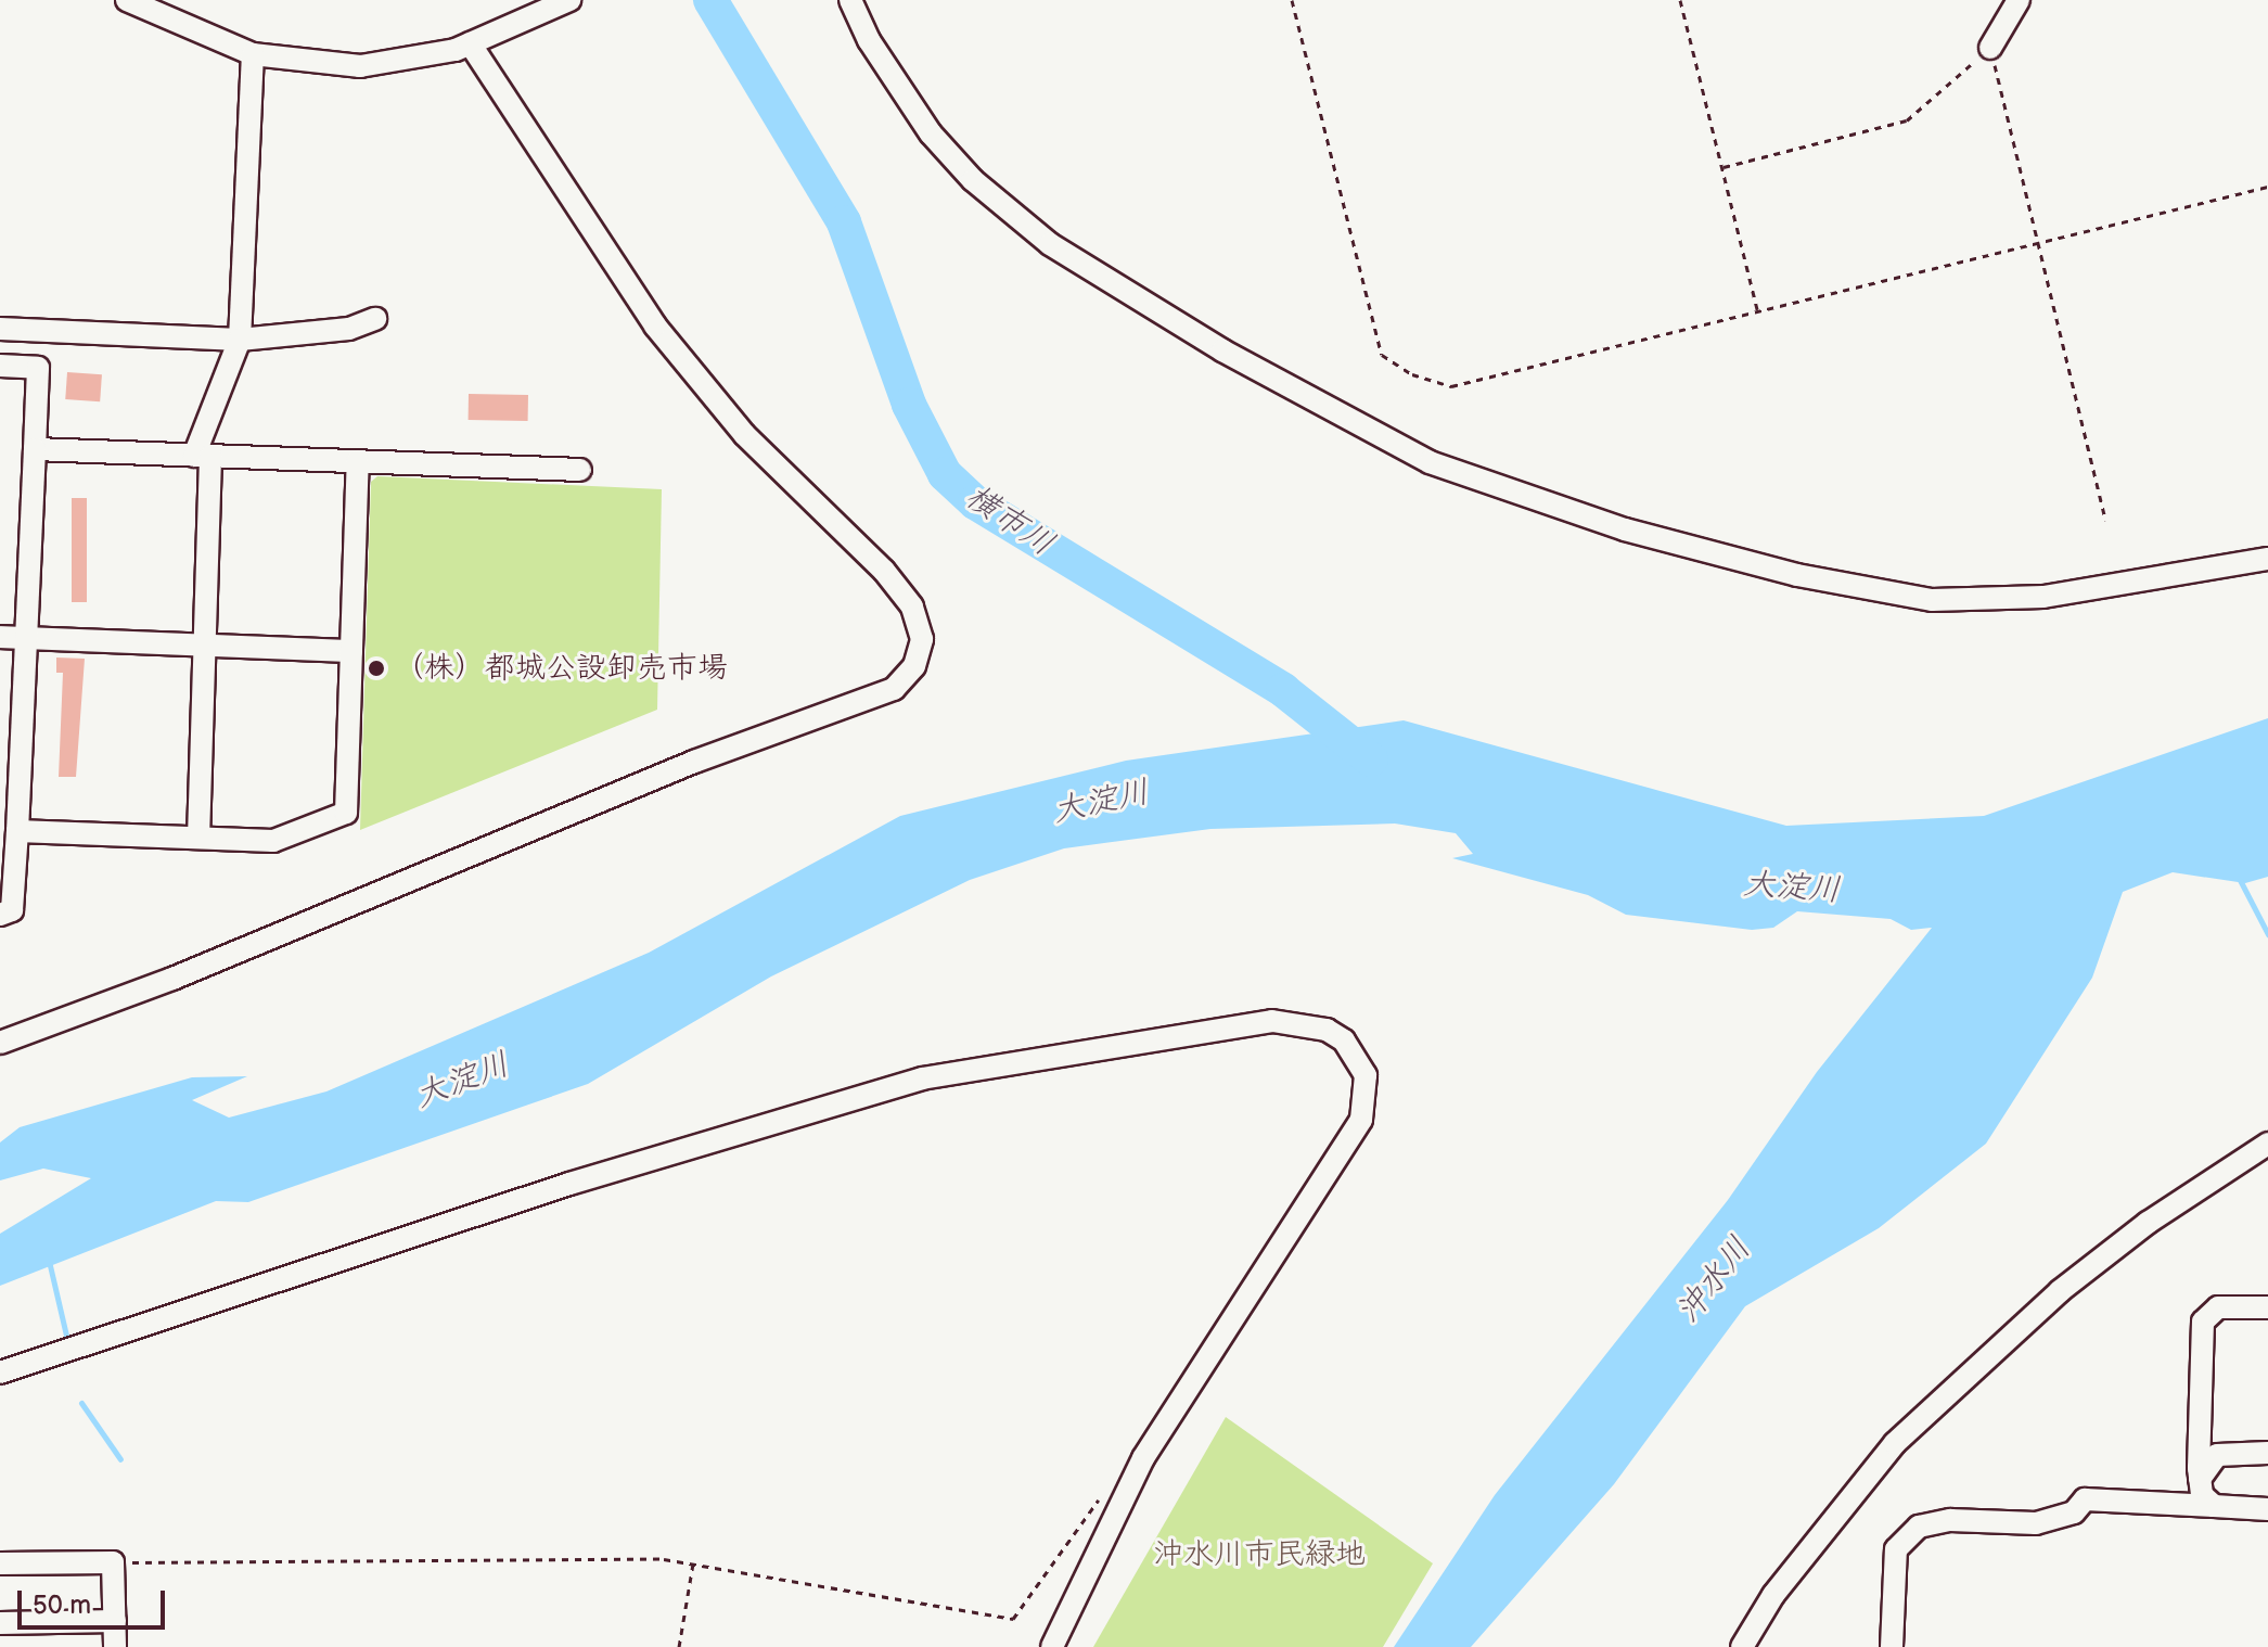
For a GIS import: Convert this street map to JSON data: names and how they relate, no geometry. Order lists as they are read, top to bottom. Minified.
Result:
{"water":["横市川","大淀川","沖水川"],"parks":["沖水川市民緑地"],"places":["（株）都城公設卸売市場"],"scale_bar":"50 m"}
